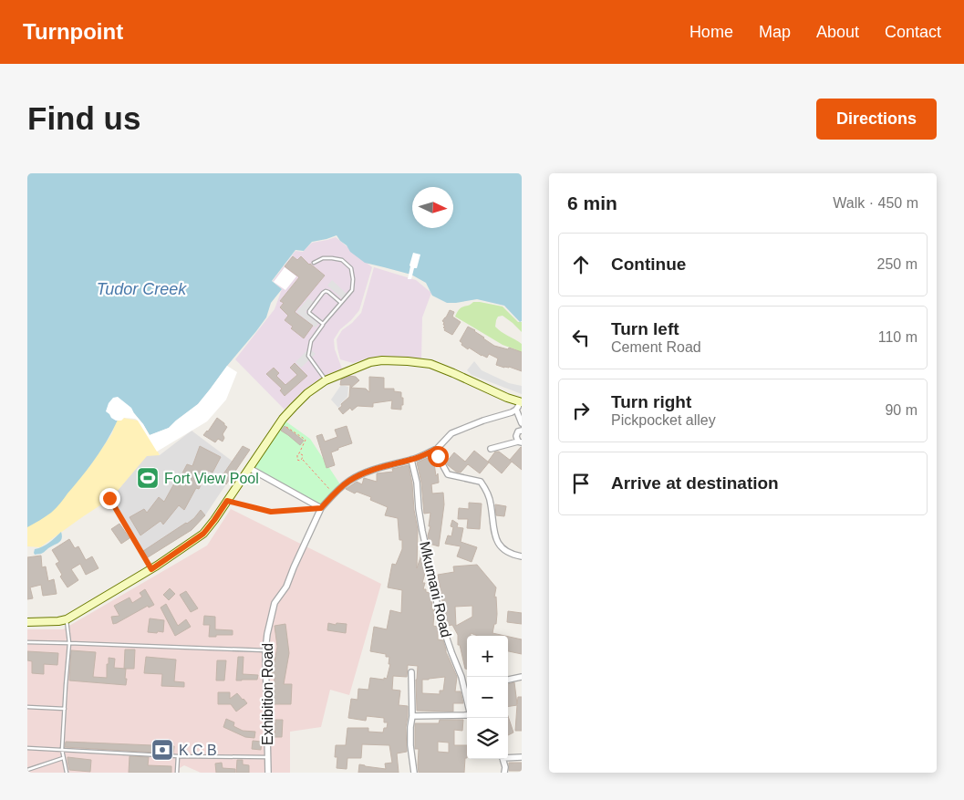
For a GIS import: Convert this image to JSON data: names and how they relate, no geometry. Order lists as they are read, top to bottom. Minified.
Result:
{"streets":{"street":["Mkumani Road","Exhibition Road"]},"crossings":[["Mkumani Road","Exhibition Road"]],"water":["Tudor Creek"],"places":{"sports":["Fort View Pool"],"bank":["K C B"]},"north":"right","page":{"header":"Turnpoint","nav":["Home","Map","About","Contact"],"buttons":"Directions","title":"Find us","heading":["6 min","Walk · 450 m"],"list":[["Continue","250 m"],["Turn left","Cement Road","110 m"],["Turn right","Pickpocket alley","90 m"],"Arrive at destination"],"map_buttons":["+","−"]}}
